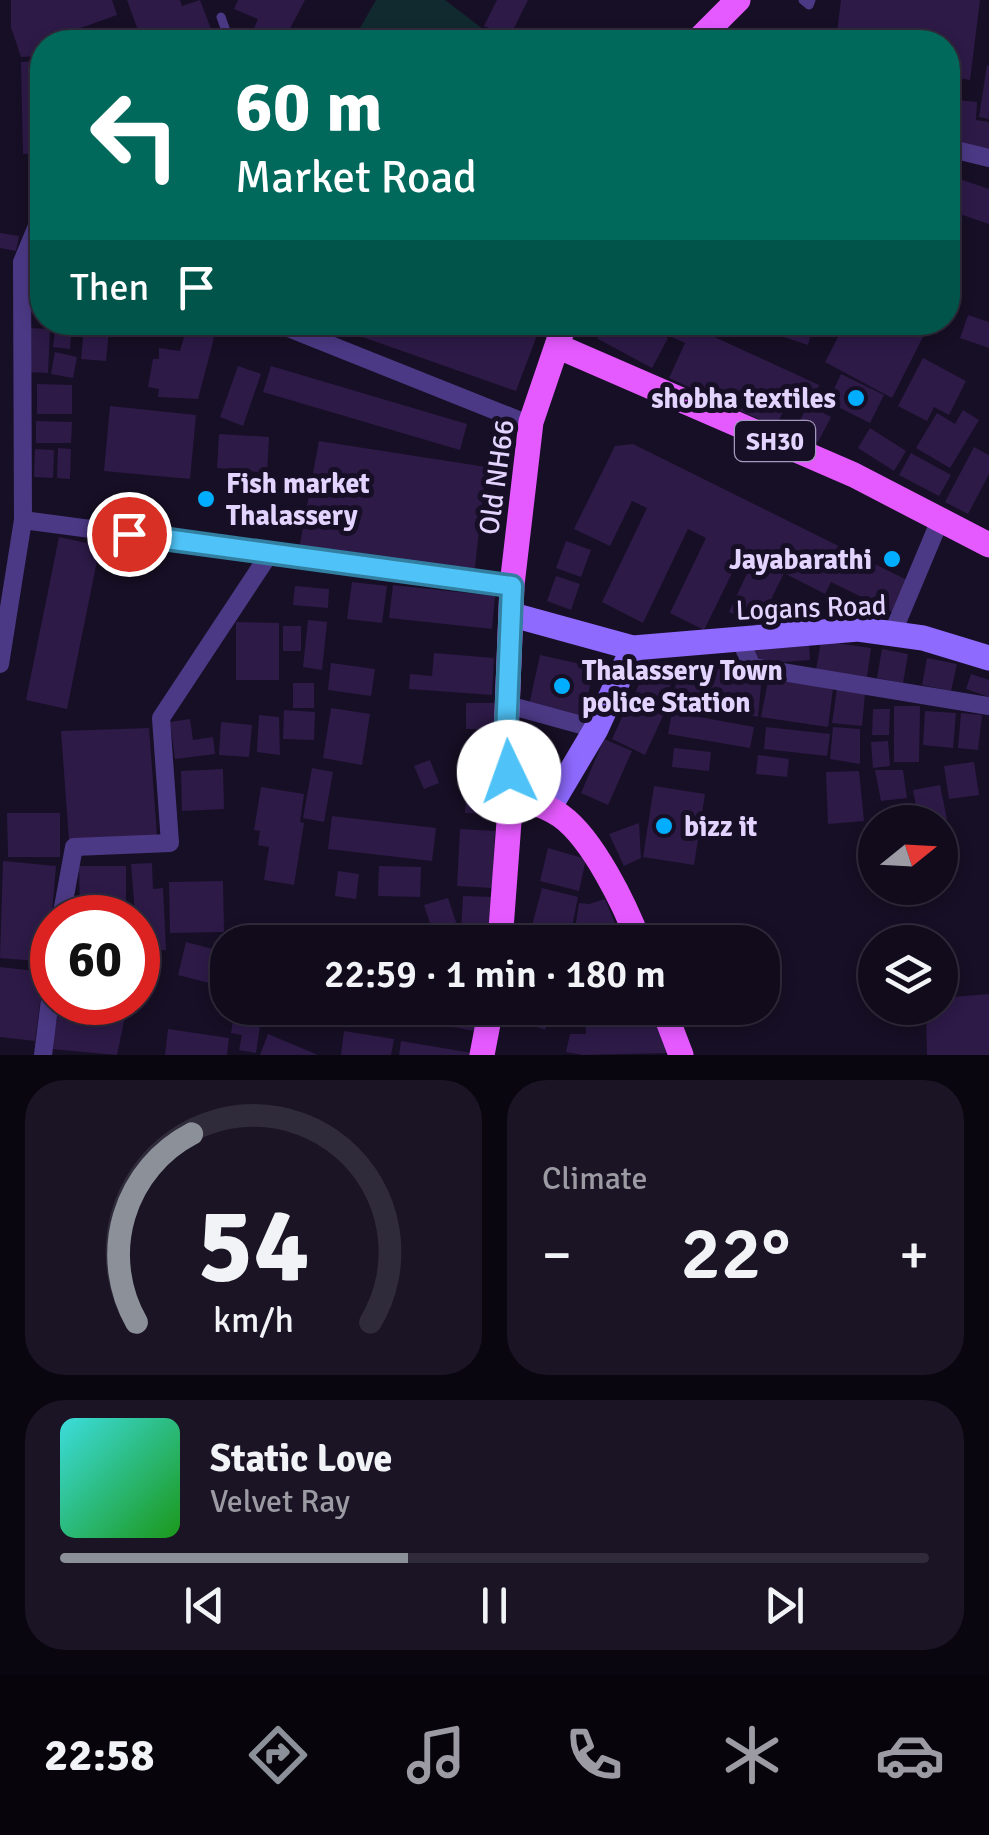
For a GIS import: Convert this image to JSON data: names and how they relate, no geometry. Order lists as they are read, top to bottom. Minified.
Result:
{"streets":{"main road":["SH30","Old NH66"],"street":["Logans Road"]},"crossings":[["Old NH66","Logans Road"]],"places":["shobha textiles","Fish market Thalassery","Jayabarathi","Thalassery Town police Station","bizz it"],"north":"right","page":{"turn":["60 m","Market Road"],"then":"Then","limit":"60","trip":"22:59 · 1 min · 180 m","tile":"Climate","heat":["−","22°","+"],"song":["Static Love","Velvet Ray"],"tabs":"22:58","gauge":["54","km/h"]}}
